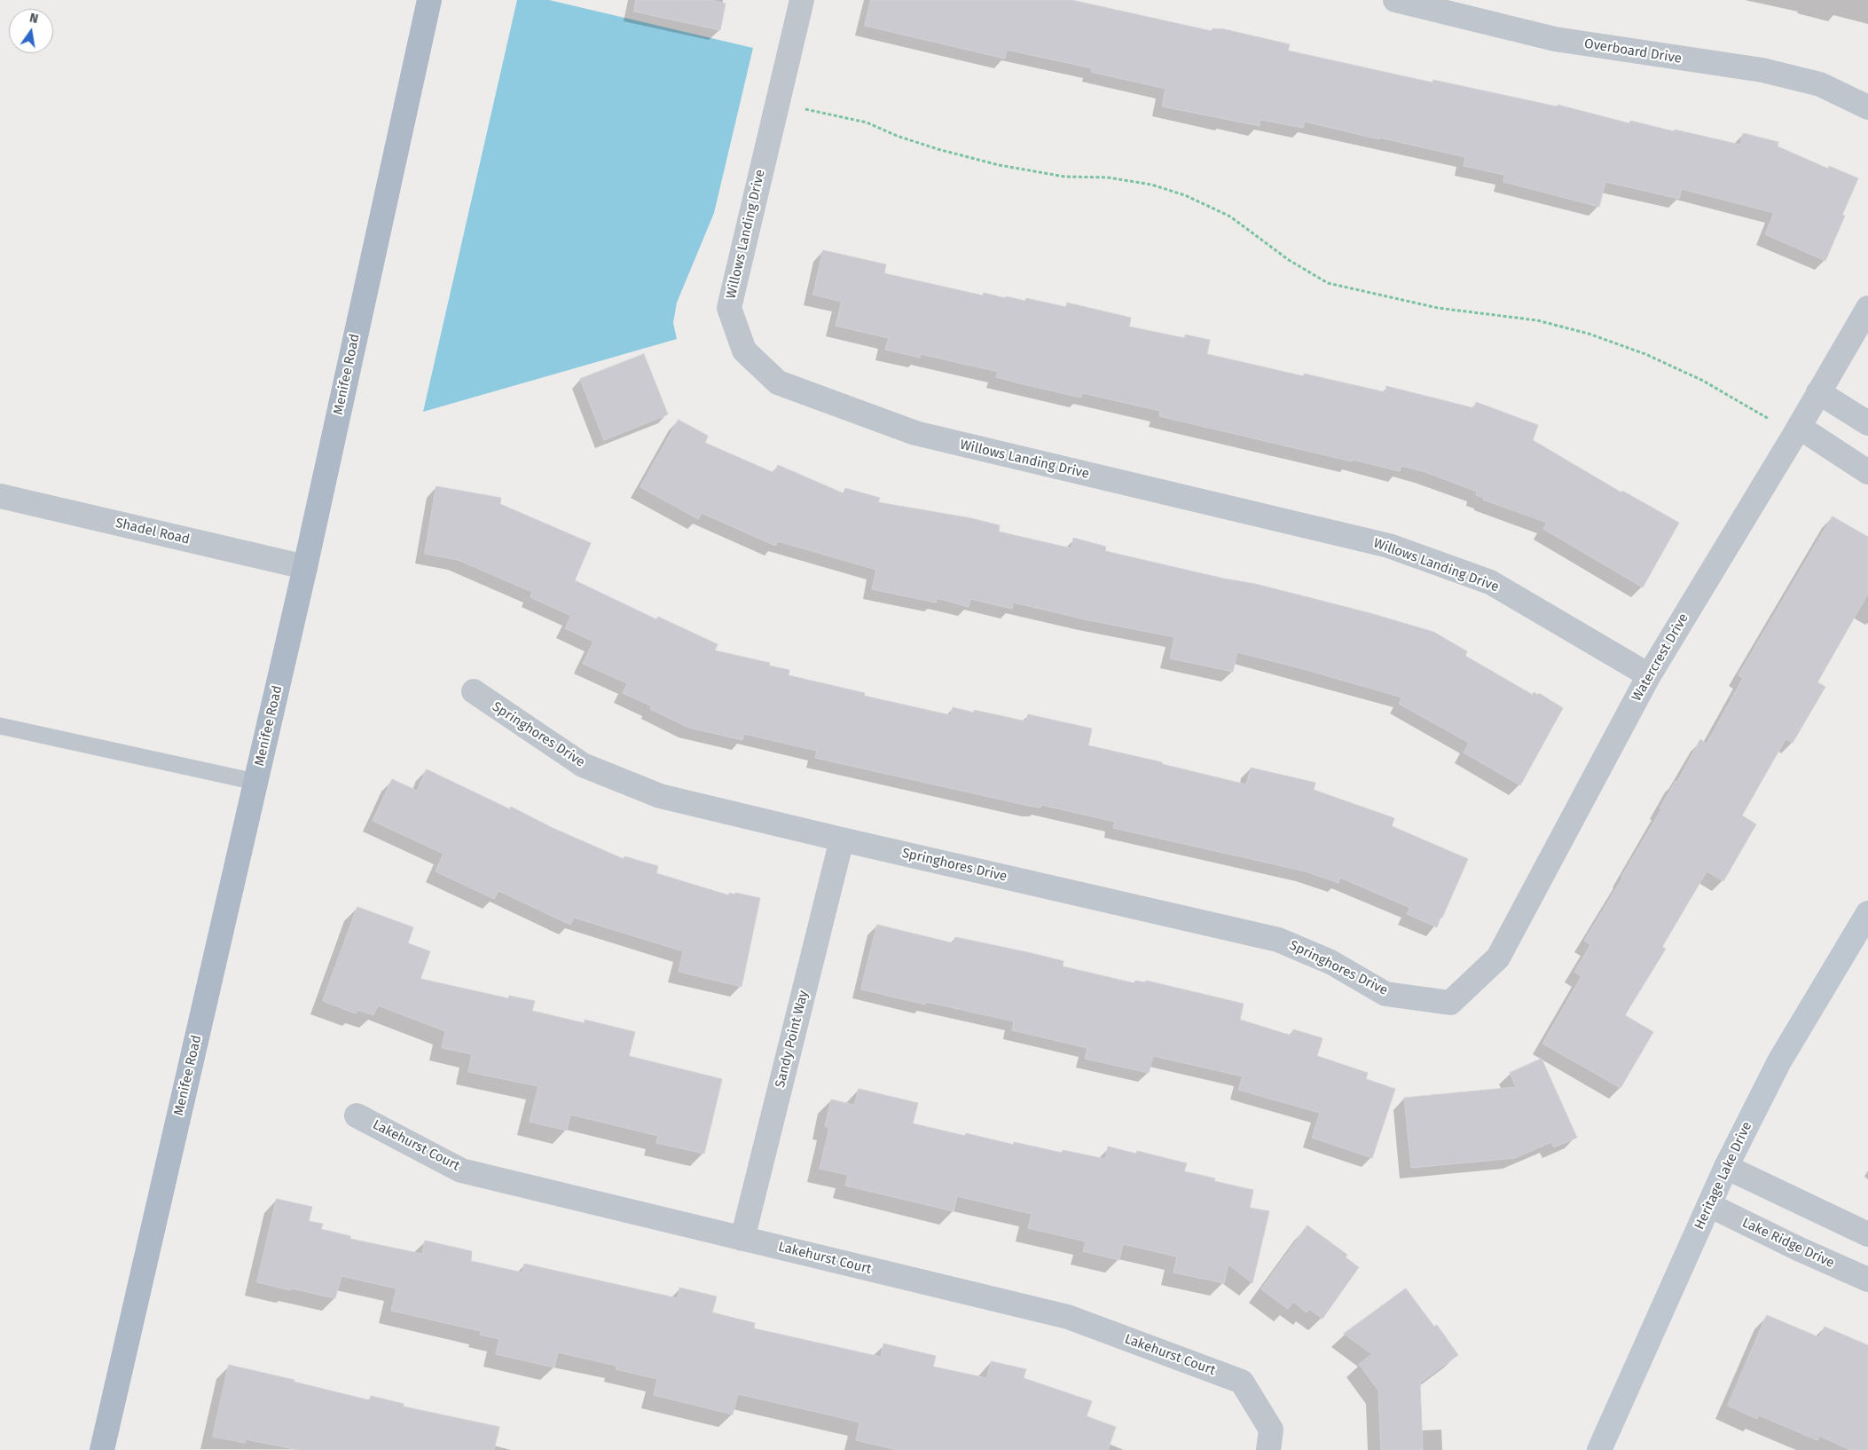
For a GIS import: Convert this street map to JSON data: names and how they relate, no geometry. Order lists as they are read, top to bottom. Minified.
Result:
{"streets":{"main road":["Menifee Road"],"street":["Overboard Drive","Willows Landing Drive","Shadel Road","Watercrest Drive","Springhores Drive","Sandy Point Way","Lakehurst Court","Heritage Lake Drive","Lake Ridge Drive"]},"crossings":[["Willows Landing Drive","Watercrest Drive"],["Menifee Road","Shadel Road"],["Watercrest Drive","Springhores Drive"],["Springhores Drive","Sandy Point Way"],["Sandy Point Way","Lakehurst Court"],["Heritage Lake Drive","Lake Ridge Drive"]],"north":"top"}
